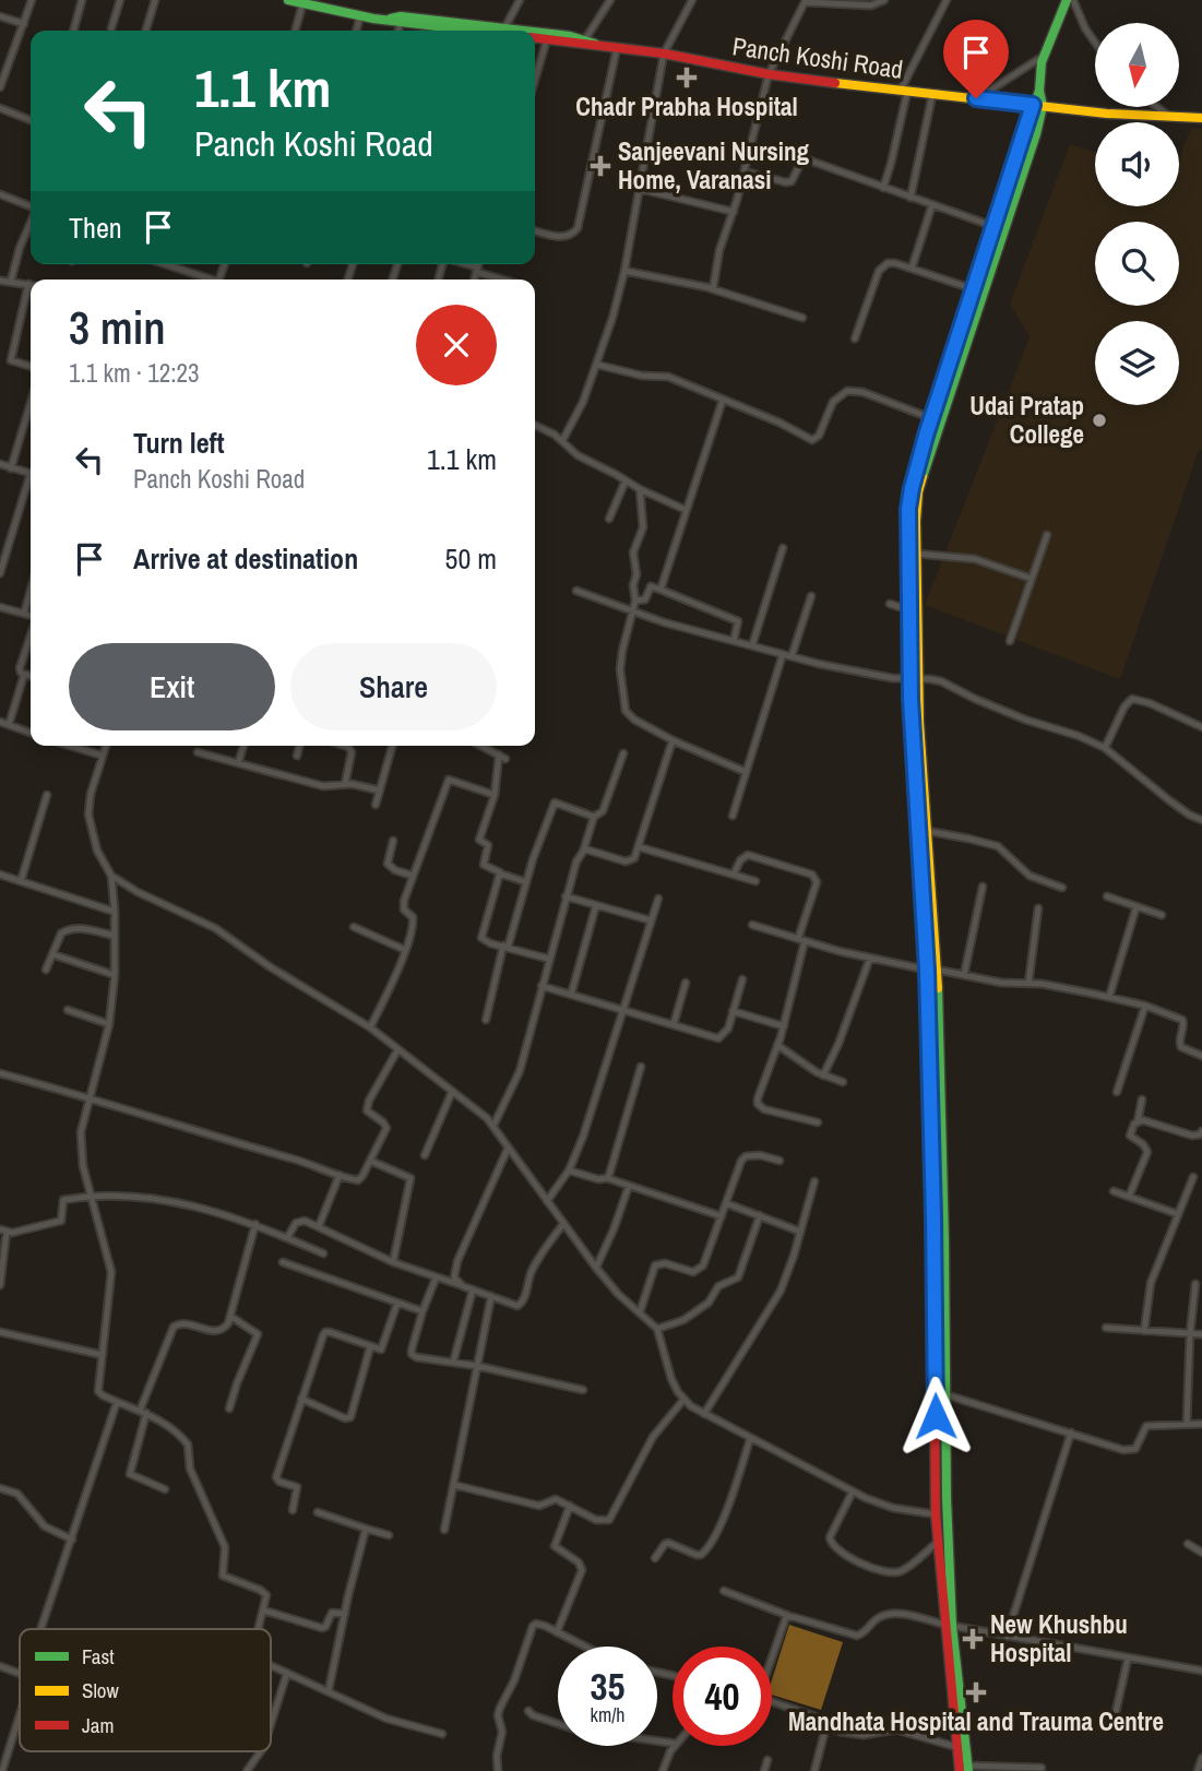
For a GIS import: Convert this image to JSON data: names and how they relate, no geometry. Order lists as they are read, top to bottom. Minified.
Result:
{"streets":{"street":["Panch Koshi Road"]},"places":{"health":["Chadr Prabha Hospital","Sanjeevani Nursing Home, Varanasi","New Khushbu Hospital","Mandhata Hospital and Trauma Centre"],"other":["Udai Pratap College"]},"legend":["Fast","Slow","Jam"],"north":"bottom","page":{"turn":["1.1 km","Panch Koshi Road"],"then":"Then","heading":["3 min","1.1 km · 12:23"],"list":[{"name":"Turn left","note":"Panch Koshi Road","value":"1.1 km"},{"name":"Arrive at destination","value":"50 m"}],"buttons":["Exit","Share"],"speed":"35 km/h","limit":"40"}}
